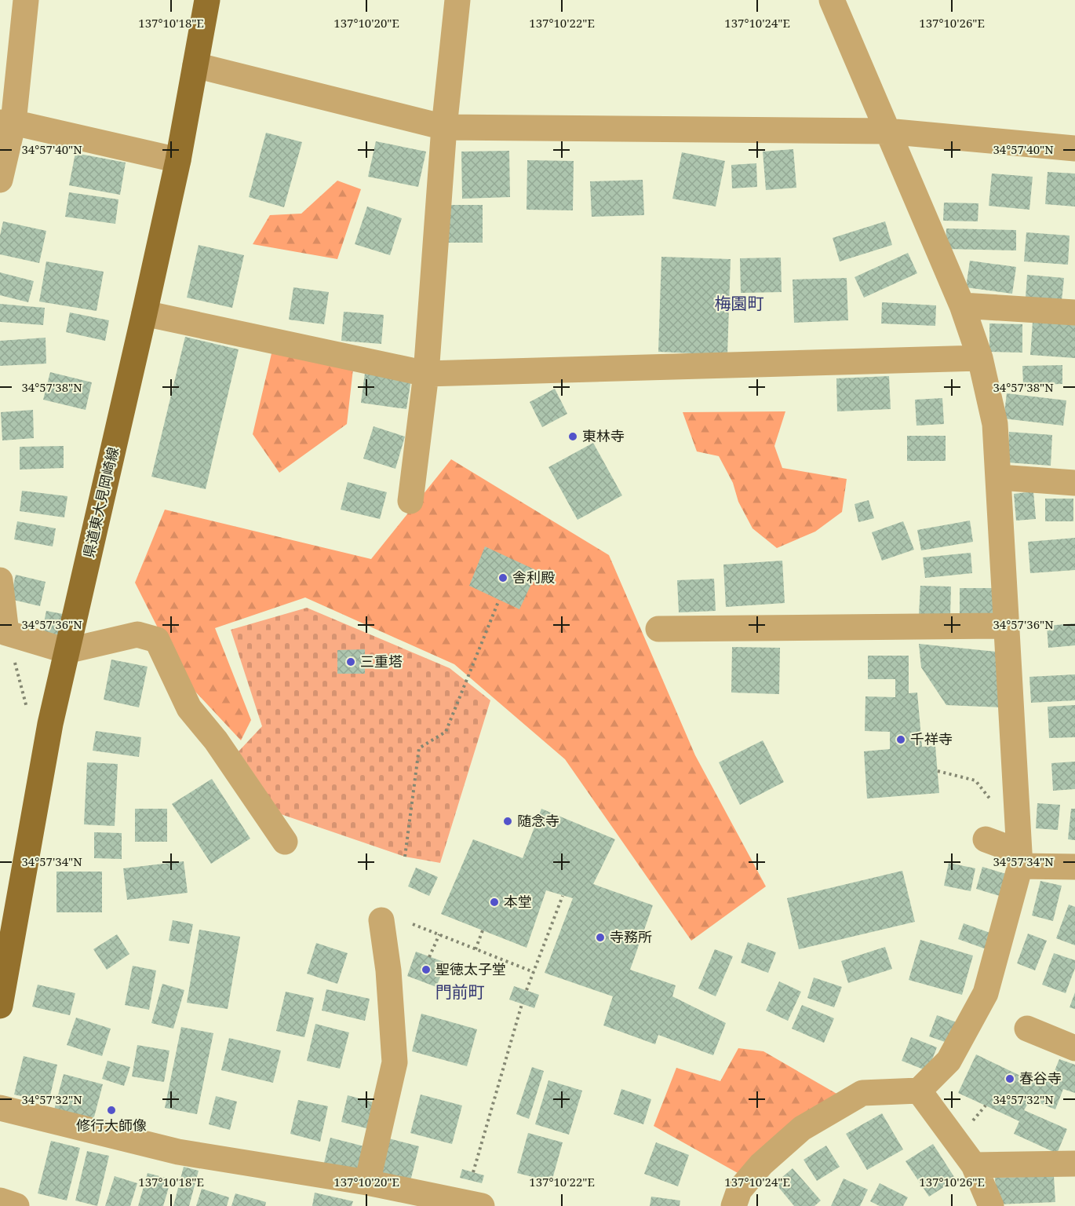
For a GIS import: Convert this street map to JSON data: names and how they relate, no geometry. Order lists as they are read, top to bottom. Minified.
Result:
{"streets":{"main road":["県道東大見岡崎線"]},"districts":["梅園町","門前町"],"places":["東林寺","舎利殿","三重塔","千祥寺","随念寺","本堂","寺務所","聖徳太子堂","春谷寺","修行大師像"],"coordinates":["137°10'18\"E","137°10'20\"E","137°10'22\"E","137°10'24\"E","137°10'26\"E","34°57'40\"N","34°57'38\"N","34°57'36\"N","34°57'34\"N","34°57'32\"N"]}
